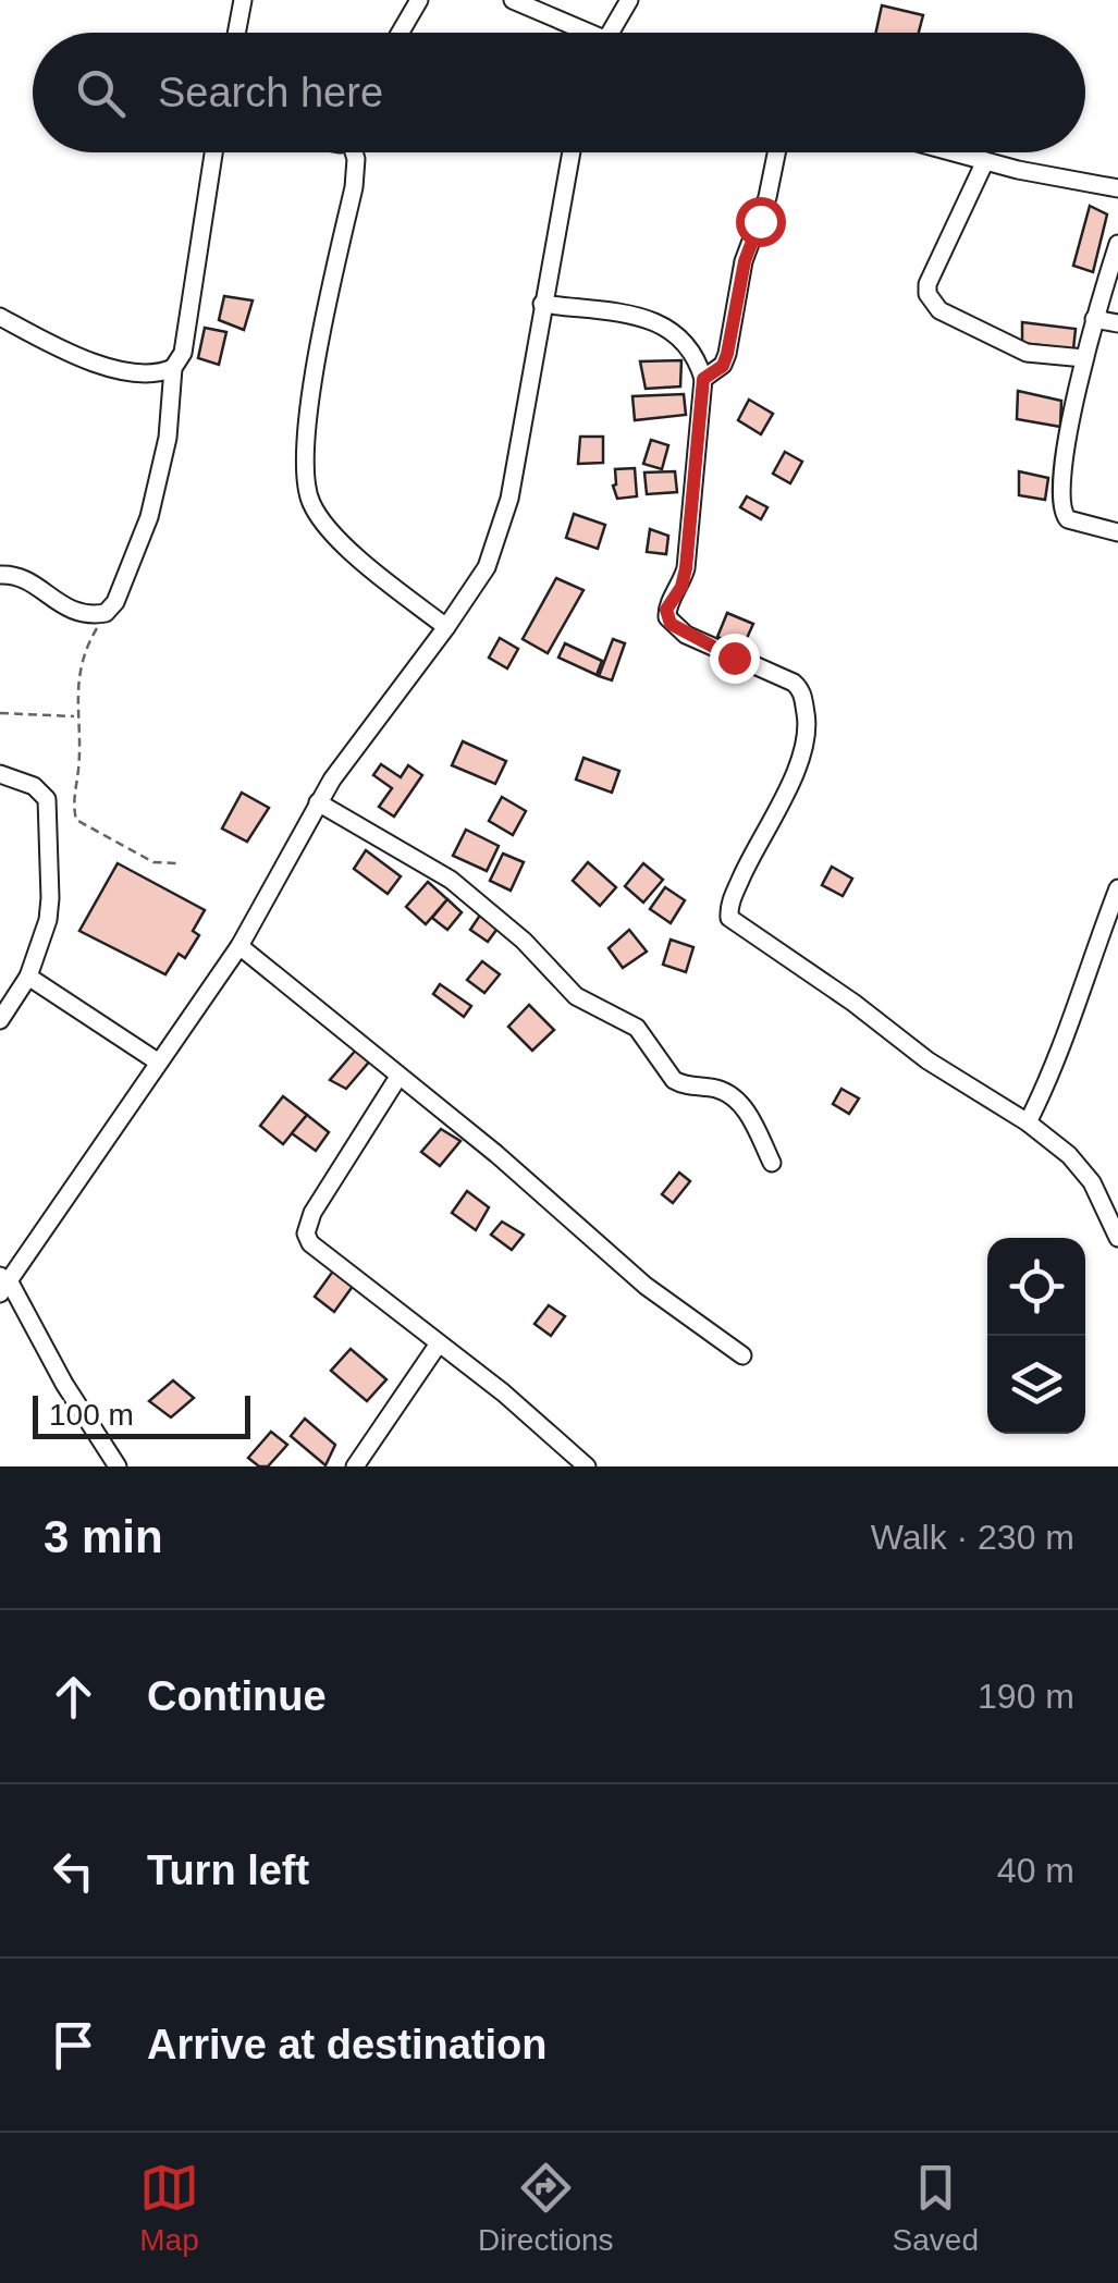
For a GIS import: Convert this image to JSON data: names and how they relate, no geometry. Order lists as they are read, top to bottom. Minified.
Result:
{"scale_bar":"100 m","page":{"search":"Search here","scale":"100 m","heading":["3 min","Walk · 230 m"],"list":[["Continue","190 m"],["Turn left","40 m"],"Arrive at destination"],"nav":["Map","Directions","Saved"]}}
